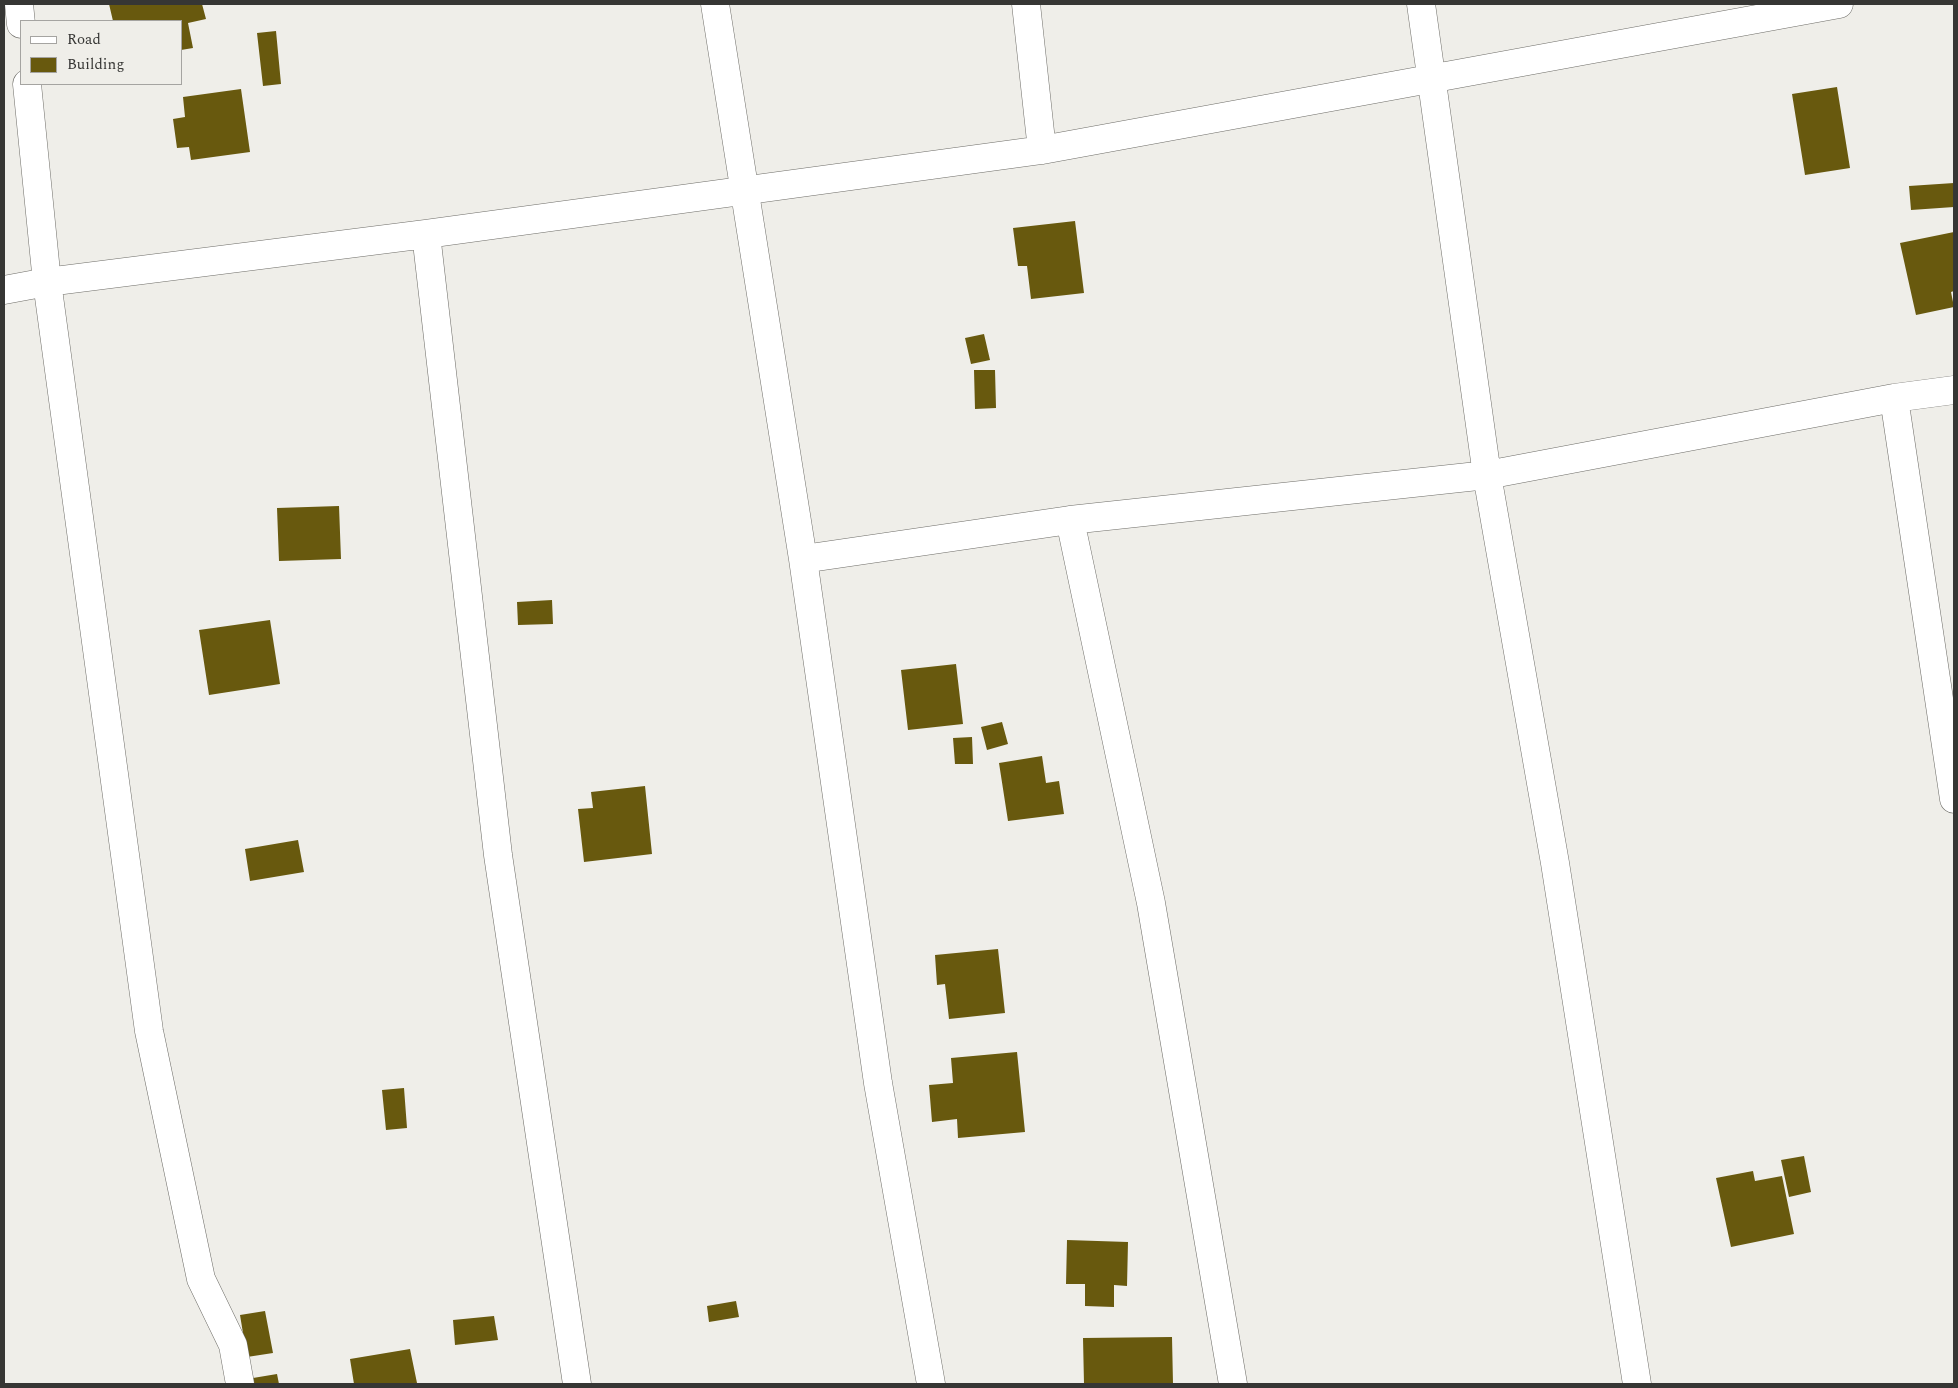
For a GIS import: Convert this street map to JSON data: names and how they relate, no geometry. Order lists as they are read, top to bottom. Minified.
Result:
{"legend":["Road","Building"]}
